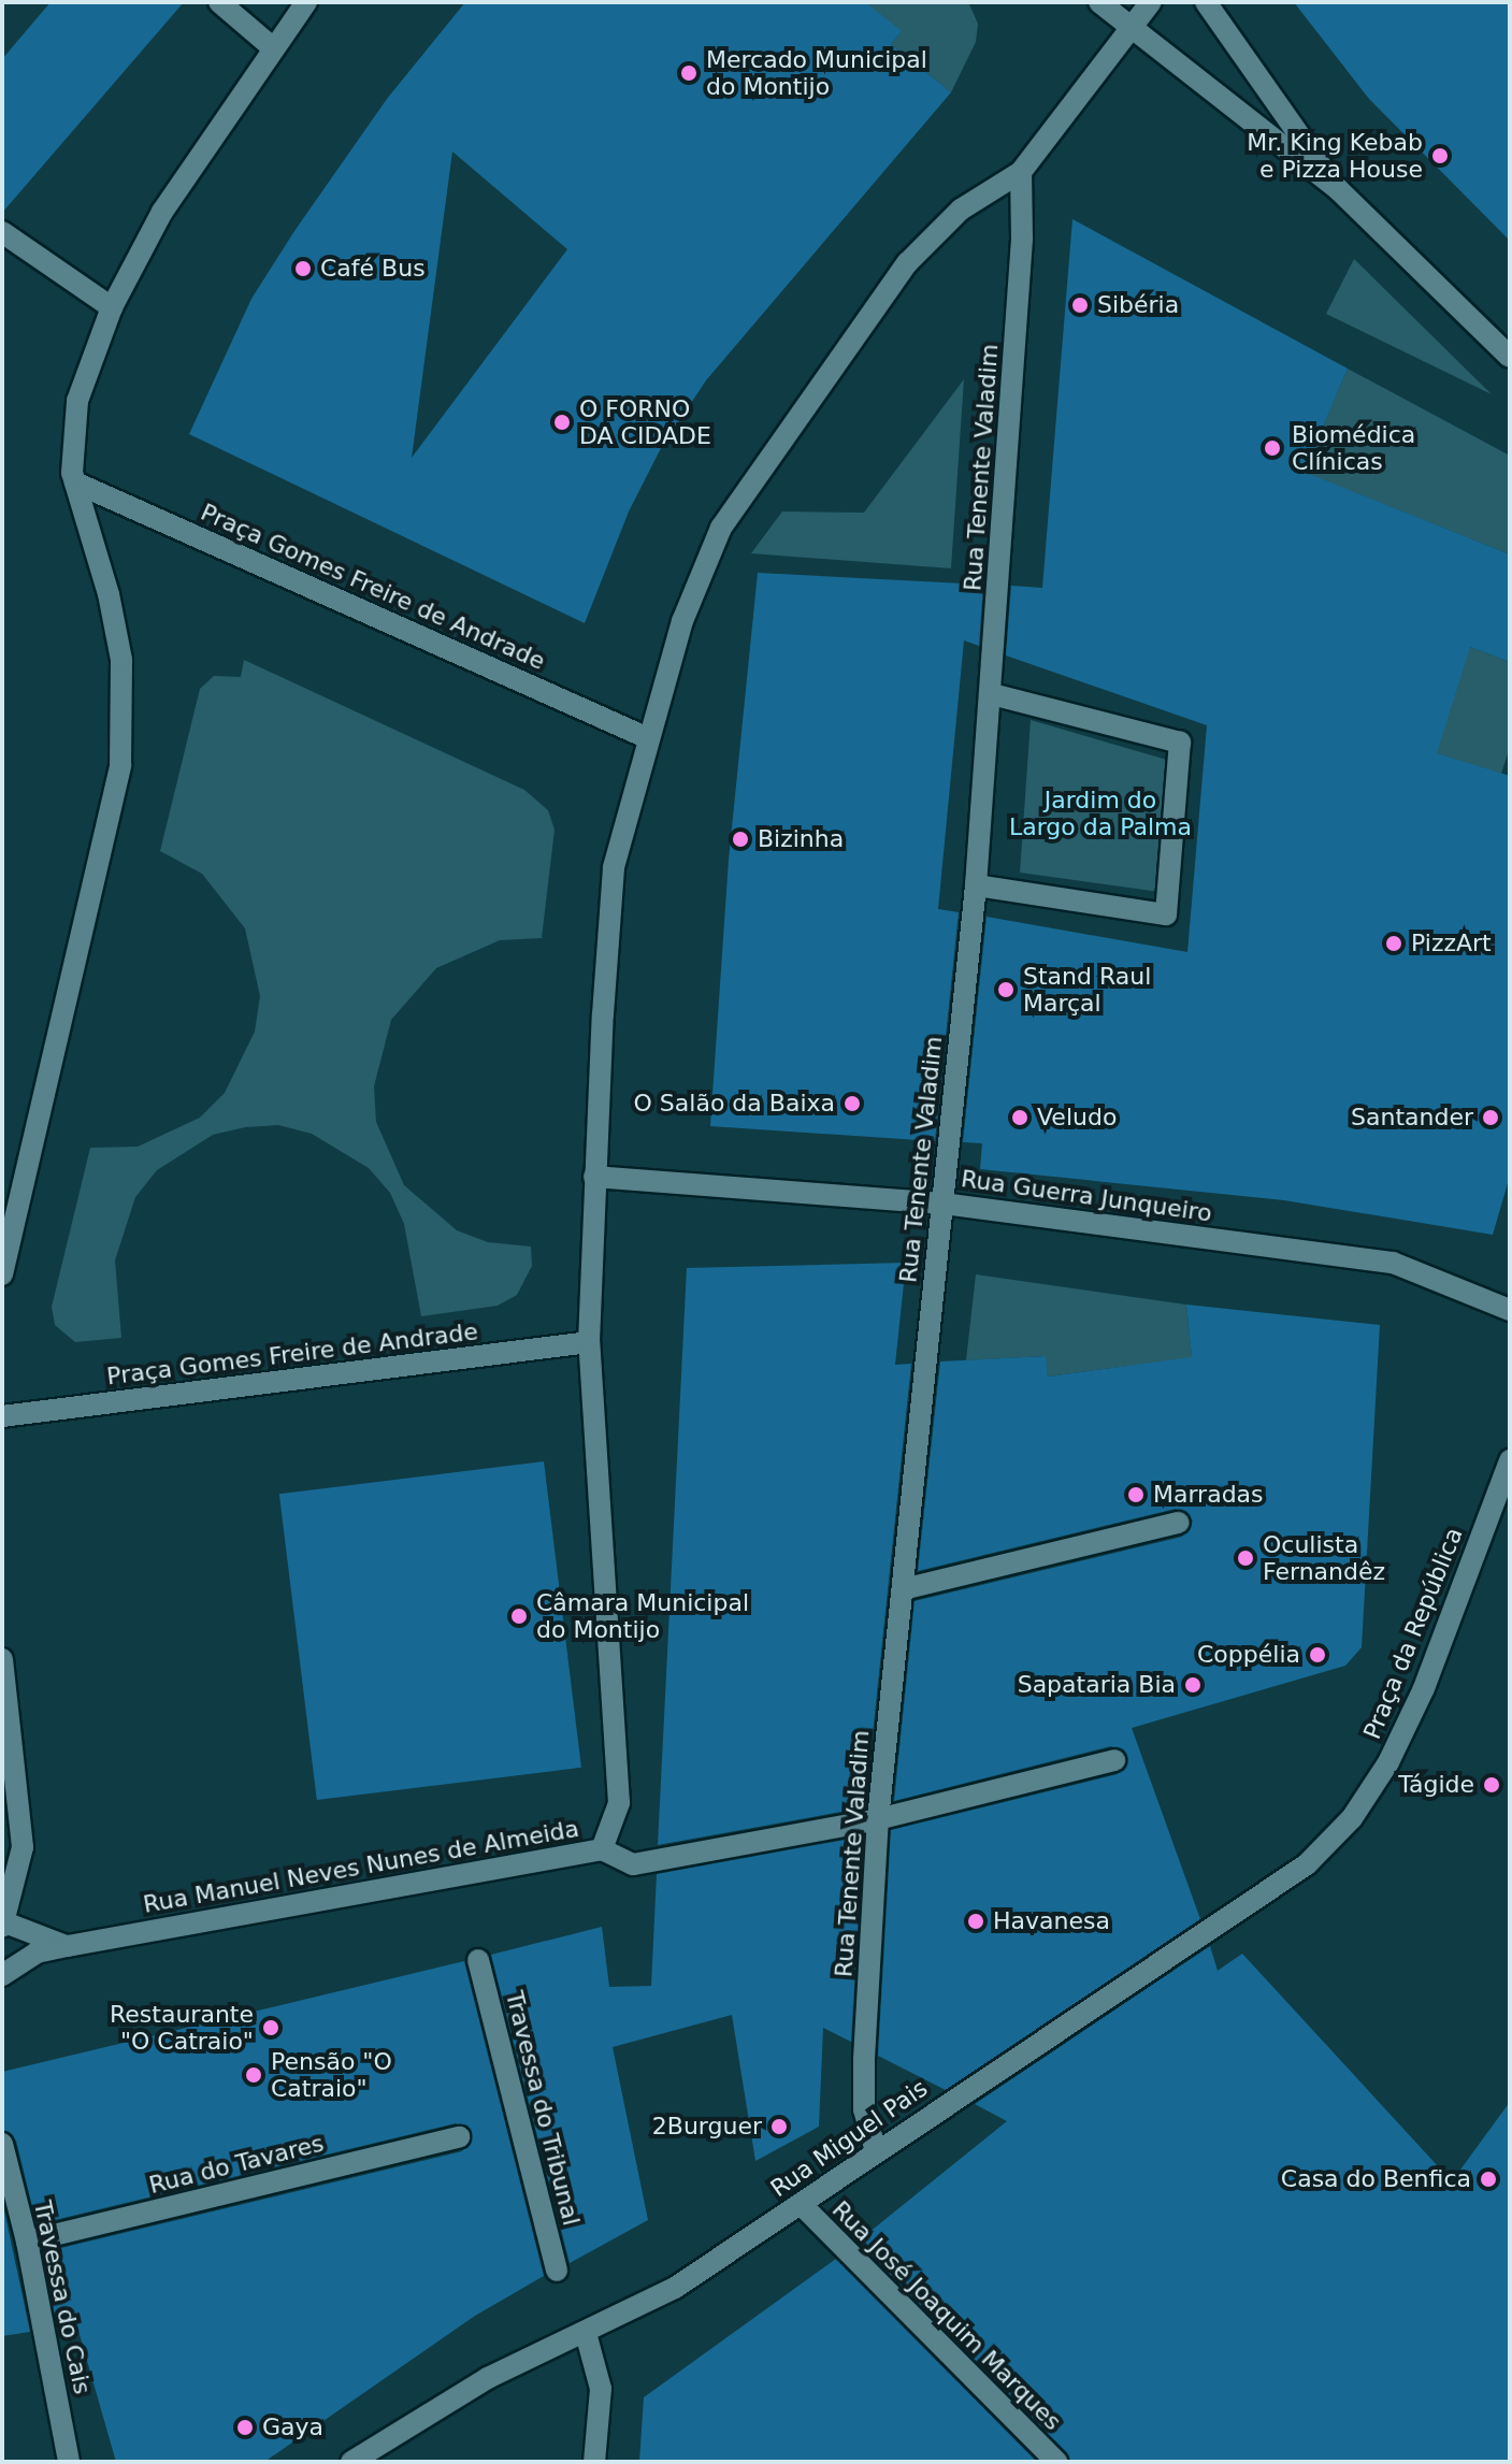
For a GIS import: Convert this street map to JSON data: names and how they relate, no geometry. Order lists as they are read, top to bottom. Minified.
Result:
{"streets":{"street":["Rua Tenente Valadim","Praça Gomes Freire de Andrade","Rua Guerra Junqueiro","Praça da República","Rua Manuel Neves Nunes de Almeida","Travessa do Tribunal","Rua Miguel Pais","Rua do Tavares","Travessa do Cais","Rua José Joaquim Marques"]},"crossings":[["Rua Tenente Valadim","Rua Guerra Junqueiro"],["Rua Tenente Valadim","Rua Manuel Neves Nunes de Almeida"],["Rua Tenente Valadim","Rua Miguel Pais"],["Praça da República","Rua Miguel Pais"],["Rua Miguel Pais","Rua José Joaquim Marques"],["Rua do Tavares","Travessa do Cais"]],"parks":["Jardim do Largo da Palma"],"places":["Mercado Municipal do Montijo","Mr. King Kebab e Pizza House","Café Bus","Sibéria","O FORNO DA CIDADE","Biomédica Clínicas","Bizinha","PizzArt","Stand Raul Marçal","O Salão da Baixa","Veludo","Santander","Marradas","Oculista Fernandêz","Câmara Municipal do Montijo","Coppélia","Sapataria Bia","Tágide","Havanesa","Restaurante \"O Catraio\"","Pensão \"O Catraio\"","2Burguer","Casa do Benfica","Gaya"]}
